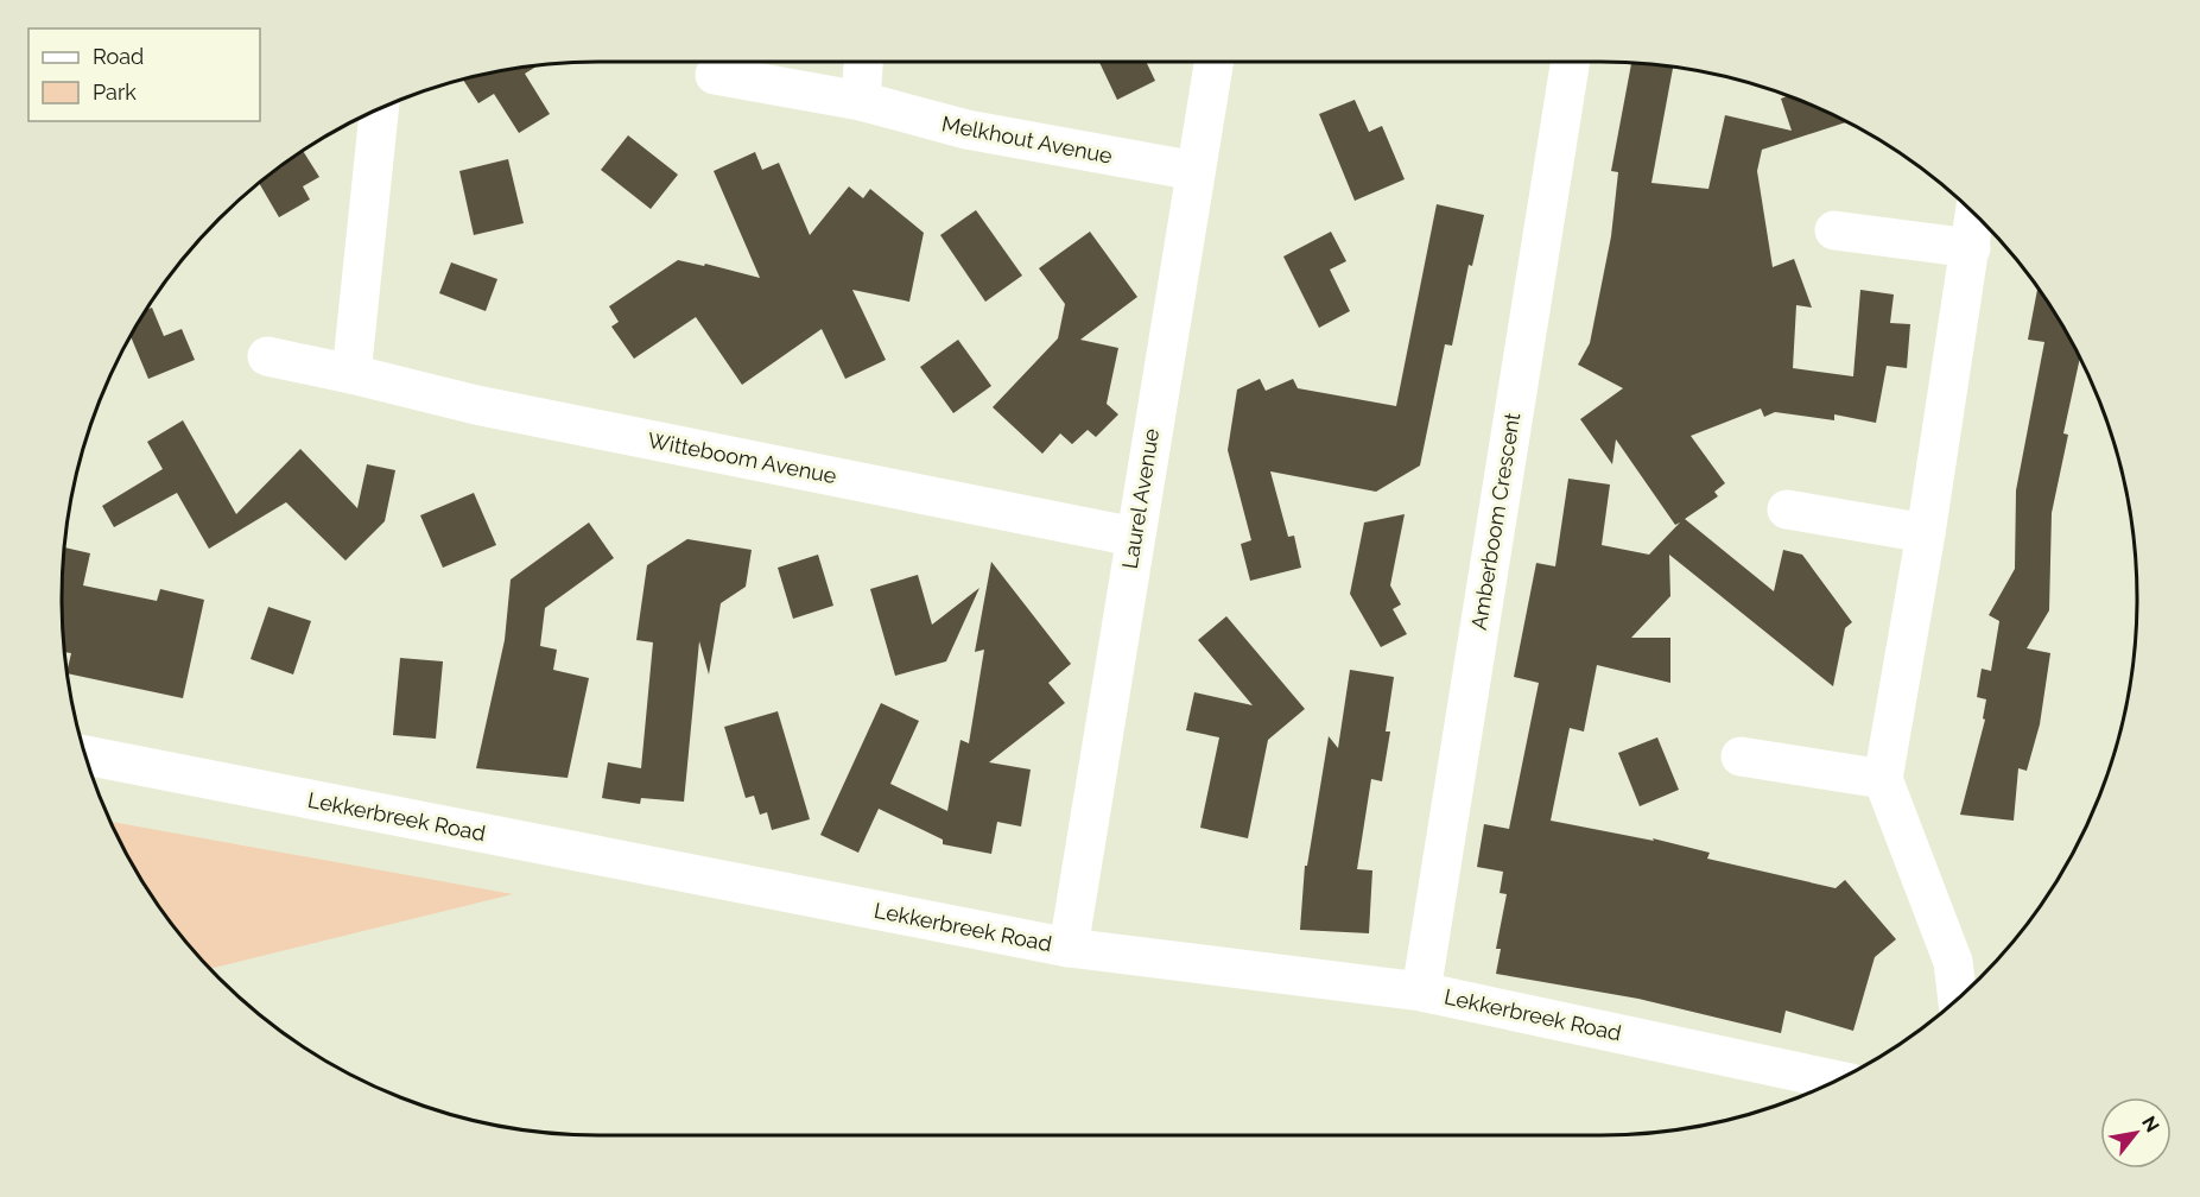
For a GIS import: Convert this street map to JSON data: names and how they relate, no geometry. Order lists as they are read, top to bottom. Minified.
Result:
{"streets":{"street":["Melkhout Avenue","Witteboom Avenue","Laurel Avenue","Amberboom Crescent","Lekkerbreek Road"]},"crossings":[["Melkhout Avenue","Laurel Avenue"],["Witteboom Avenue","Laurel Avenue"],["Laurel Avenue","Lekkerbreek Road"],["Amberboom Crescent","Lekkerbreek Road"]],"legend":["Road","Park"],"north":"top right"}
